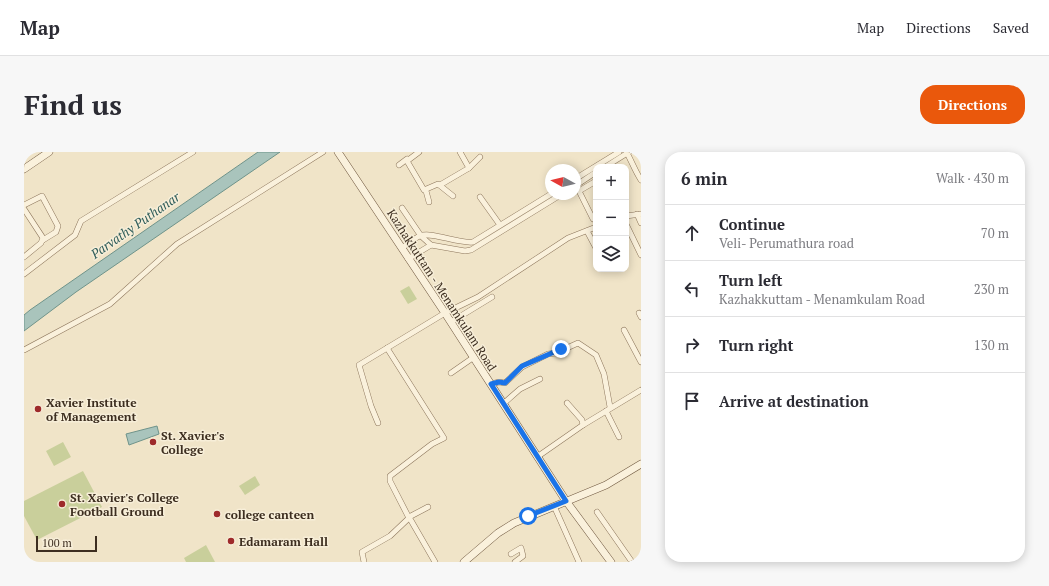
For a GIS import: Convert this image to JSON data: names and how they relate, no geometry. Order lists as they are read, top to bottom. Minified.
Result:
{"streets":{"main road":["Kazhakkuttam - Menamkulam Road"]},"water":["Parvathy Puthanar"],"places":["Xavier Institute of Management","St. Xavier's College","St. Xavier's College Football Ground","college canteen","Edamaram Hall"],"scale_bar":"100 m","north":"left","page":{"header":"Map","nav":["Map","Directions","Saved"],"buttons":"Directions","title":"Find us","heading":["6 min","Walk · 430 m"],"map_buttons":["+","−"],"list":[["Continue","Veli- Perumathura road","70 m"],["Turn left","Kazhakkuttam - Menamkulam Road","230 m"],["Turn right","130 m"],"Arrive at destination"],"scale":"100 m"}}
